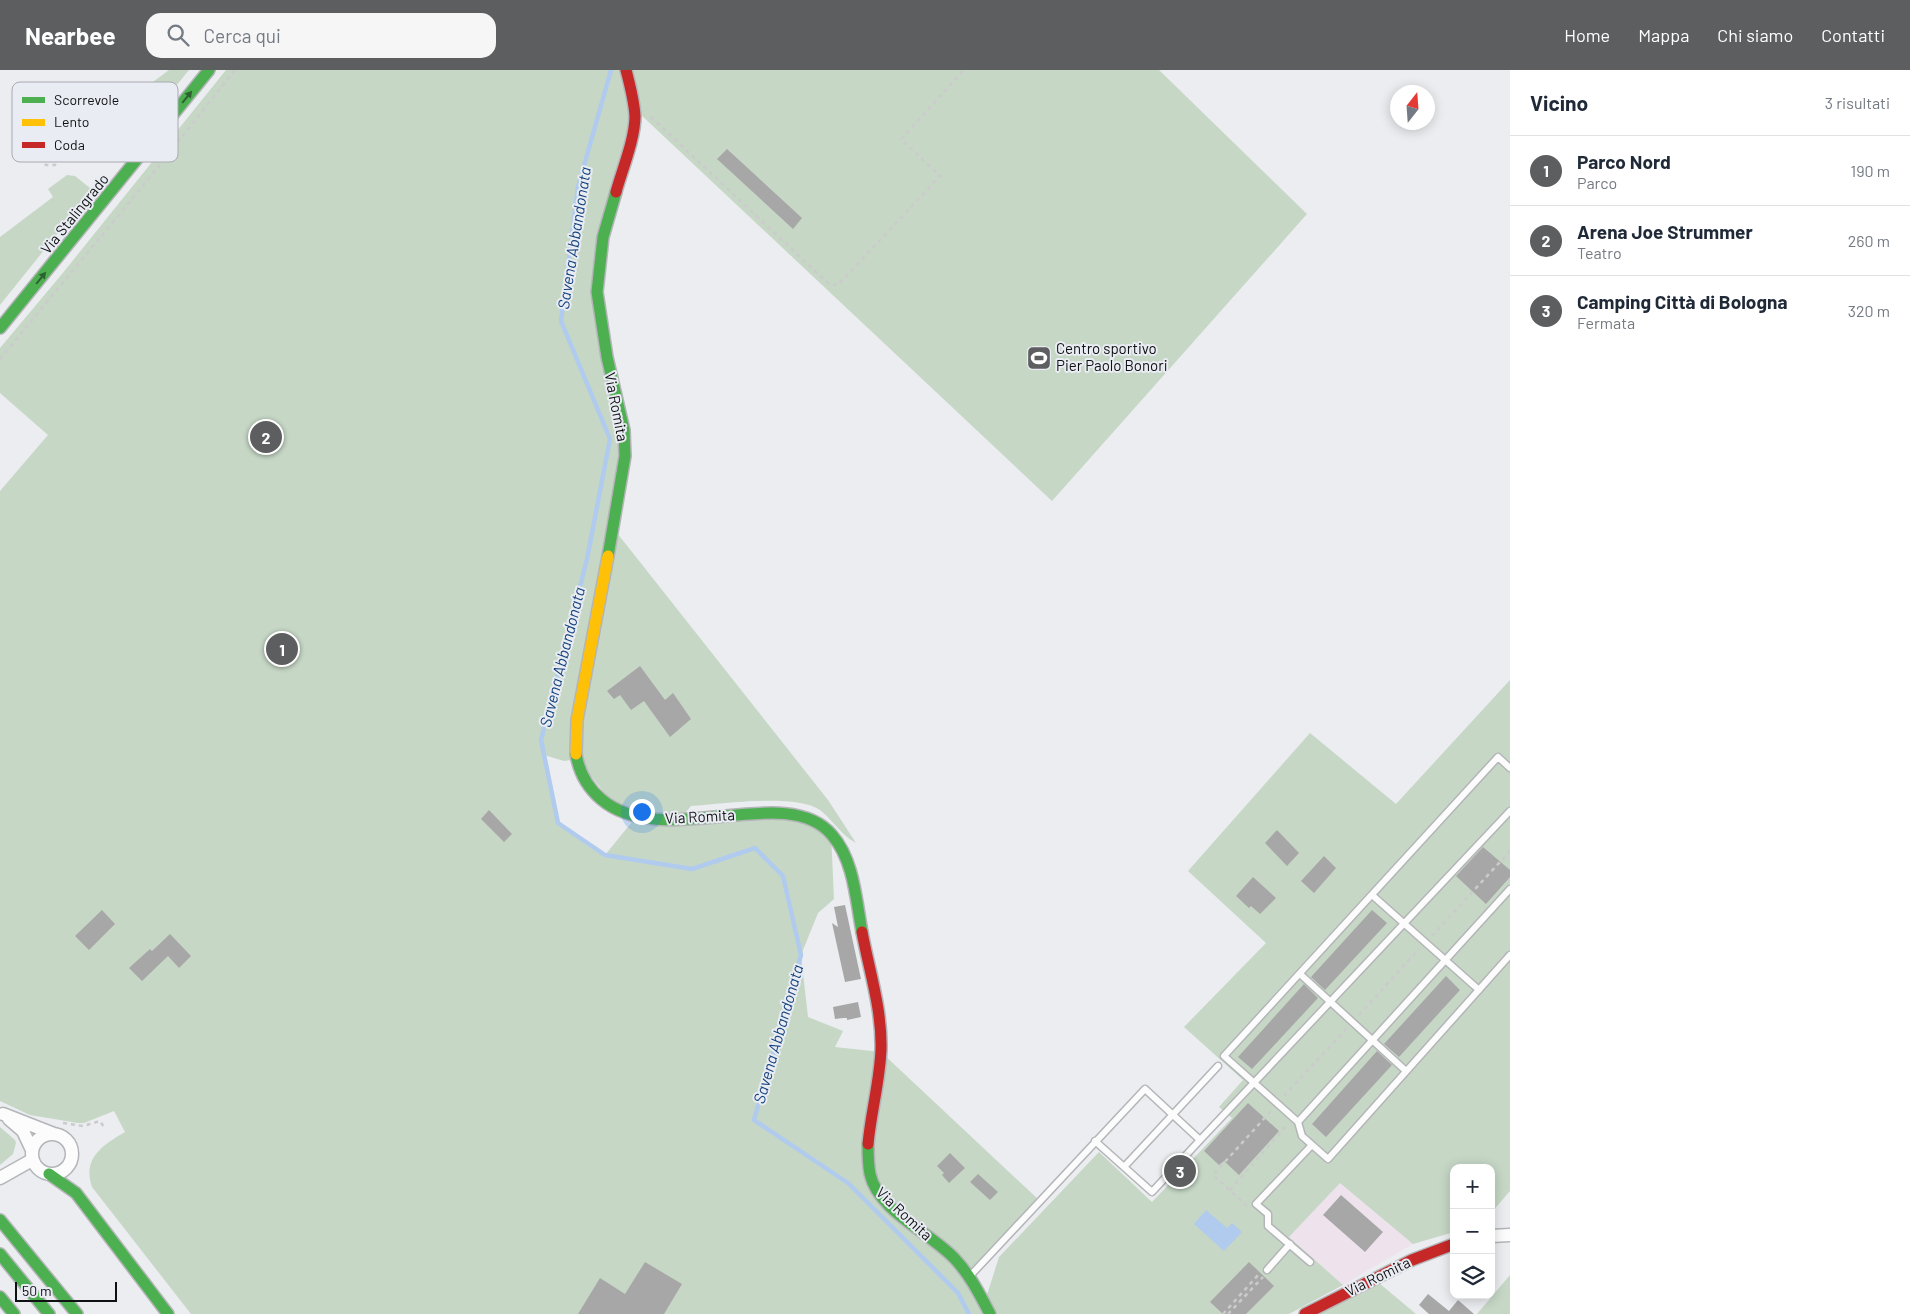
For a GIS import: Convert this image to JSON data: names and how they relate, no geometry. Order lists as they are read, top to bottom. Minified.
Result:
{"streets":{"main road":["Via Stalingrado","Via Romita"]},"one_way":["Via Stalingrado"],"water":["Savena Abbandonata"],"places":{"sports":["Centro sportivo Pier Paolo Bonori"]},"legend":["Scorrevole","Lento","Coda"],"scale_bar":"50 m","north":"top","page":{"header":"Nearbee","search":"Cerca qui","nav":["Home","Mappa","Chi siamo","Contatti"],"heading":["Vicino","3 risultati"],"list":[{"mark":"1","name":"Parco Nord","note":"Parco","value":"190 m"},{"mark":"2","name":"Arena Joe Strummer","note":"Teatro","value":"260 m"},{"mark":"3","name":"Camping Città di Bologna","note":"Fermata","value":"320 m"}],"pins":["2","1","3"],"map_buttons":["+","−"],"scale":"50 m"}}
